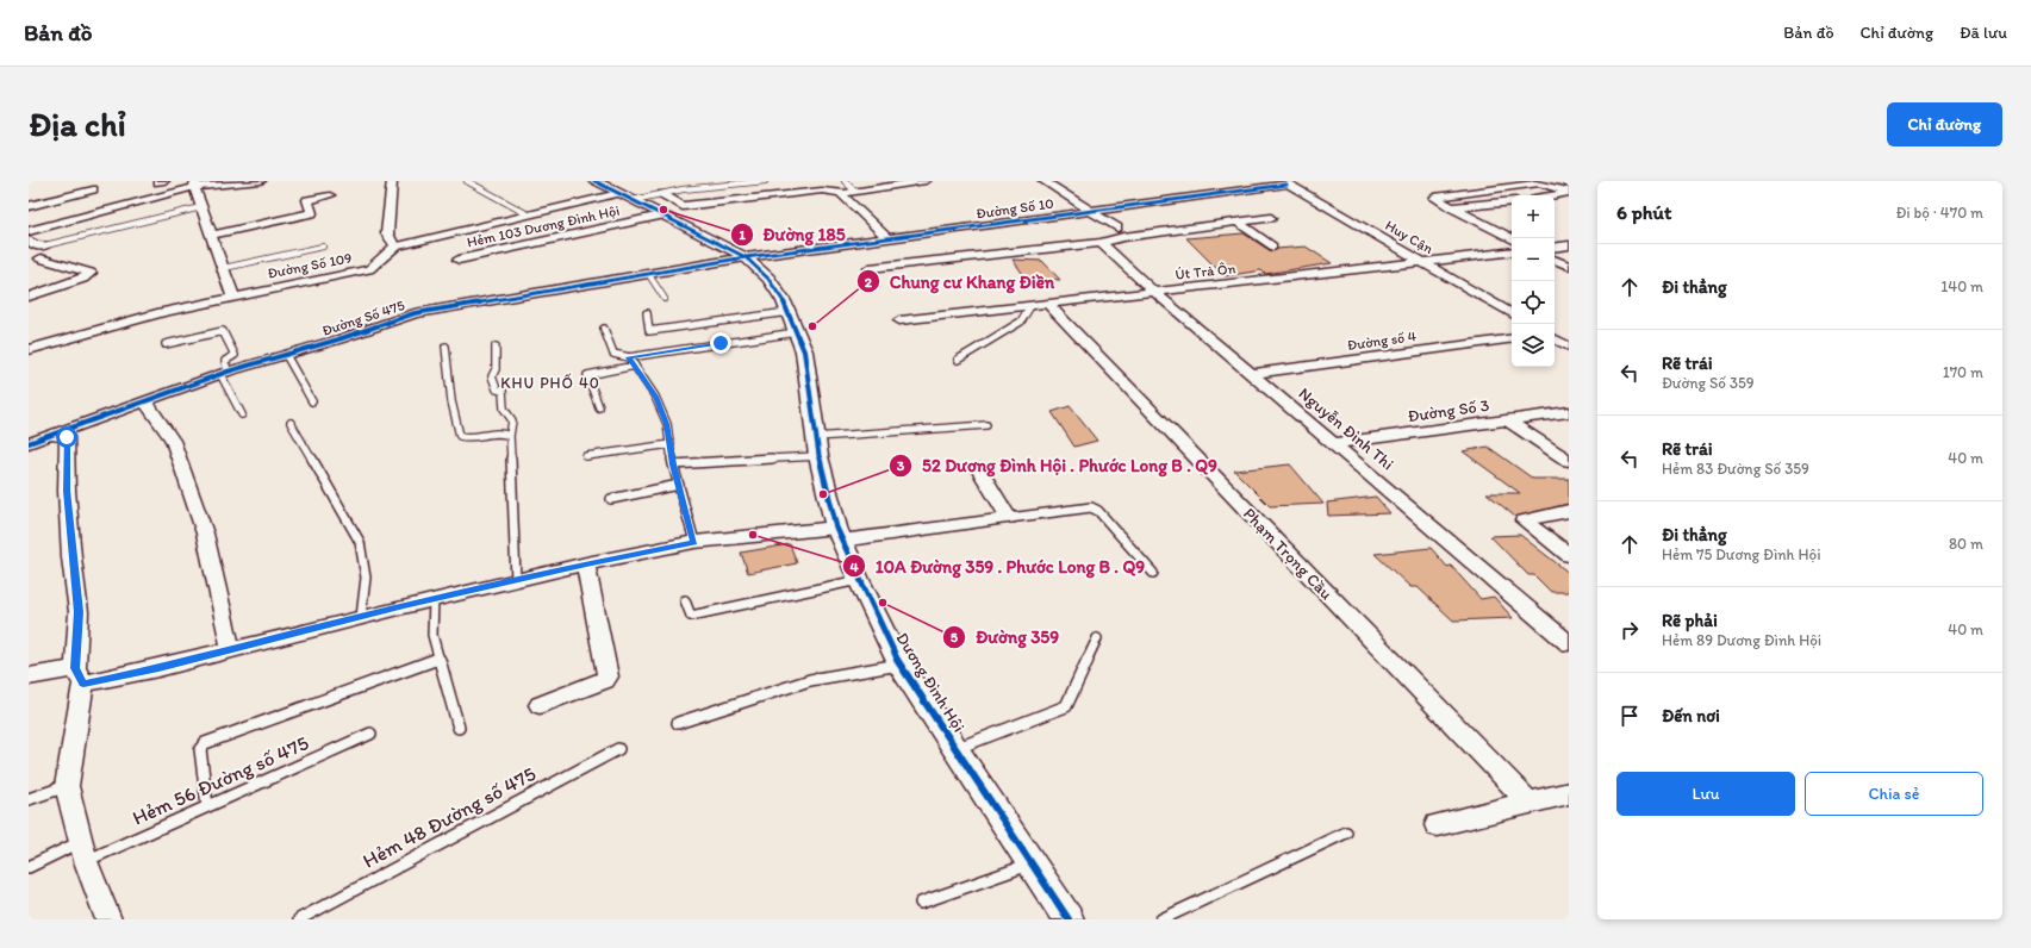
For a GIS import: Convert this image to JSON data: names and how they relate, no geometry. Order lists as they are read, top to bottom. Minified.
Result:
{"streets":{"street":["Đường Số 10","Hẻm 103 Dương Đình Hội","Huy Cận","Đường Số 109","Út Trà Ôn","Đường Số 475","Đường số 4","Đường Số 3","Nguyễn Đình Thi","Phạm Trọng Cầu","Dương Đình Hội"],"lane":["Hẻm 56 Đường số 475","Hẻm 48 Đường số 475"]},"crossings":[["Đường Số 10","Huy Cận"],["Đường Số 10","Đường Số 475"],["Đường Số 10","Dương Đình Hội"],["Hẻm 103 Dương Đình Hội","Dương Đình Hội"],["Huy Cận","Út Trà Ôn"],["Đường Số 109","Dương Đình Hội"],["Út Trà Ôn","Nguyễn Đình Thi"],["Út Trà Ôn","Phạm Trọng Cầu"],["Đường Số 475","Dương Đình Hội"],["Đường số 4","Nguyễn Đình Thi"],["Đường Số 3","Nguyễn Đình Thi"]],"districts":["KHU PHỐ 40"],"places":["Đường 185","Chung cư Khang Điền","52 Dương Đình Hội . Phước Long B . Q9","10A Đường 359 . Phước Long B . Q9","Đường 359"],"page":{"header":"Bản đồ","nav":["Bản đồ","Chỉ đường","Đã lưu"],"buttons":["Chỉ đường",["Lưu","Chia sẻ"]],"title":"Địa chỉ","heading":["6 phút","Đi bộ · 470 m"],"map_buttons":["+","−"],"list":[["Đi thẳng","140 m"],["Rẽ trái","Đường Số 359","170 m"],["Rẽ trái","Hẻm 83 Đường Số 359","40 m"],["Đi thẳng","Hẻm 75 Dương Đình Hội","80 m"],["Rẽ phải","Hẻm 89 Dương Đình Hội","40 m"],"Đến nơi"]}}
